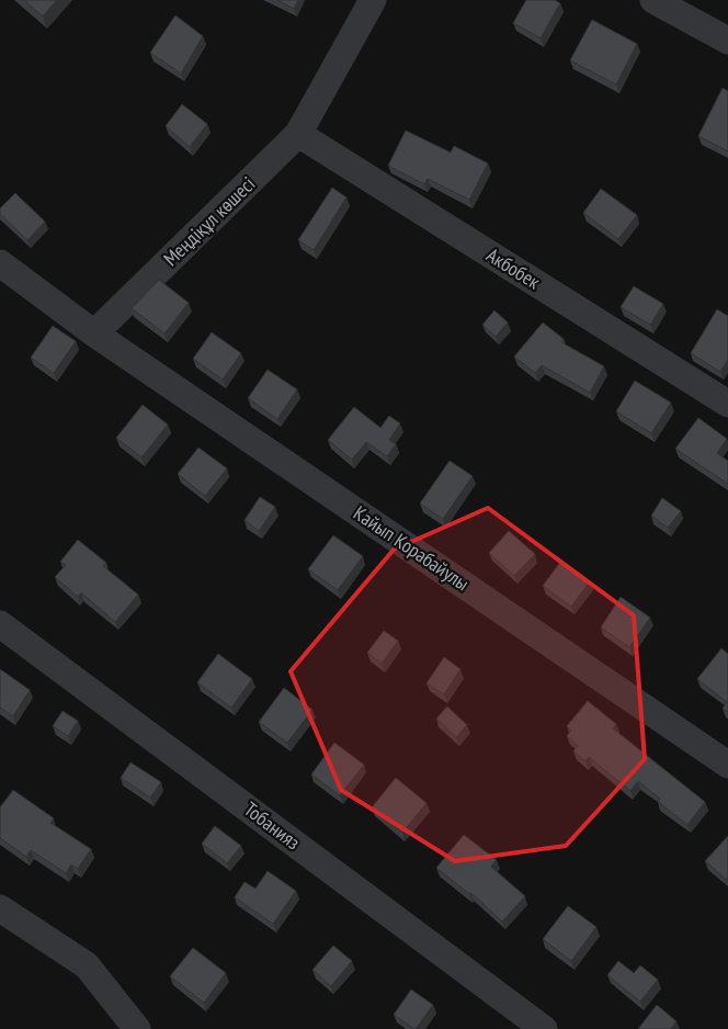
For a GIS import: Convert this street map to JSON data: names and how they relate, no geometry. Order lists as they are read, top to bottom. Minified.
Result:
{"streets":{"street":["Меңдіқұл көшесі","Акбобек","Кайып Корабайулы","Тобанияз"]},"crossings":[["Меңдіқұл көшесі","Акбобек"],["Меңдіқұл көшесі","Кайып Корабайулы"]]}
